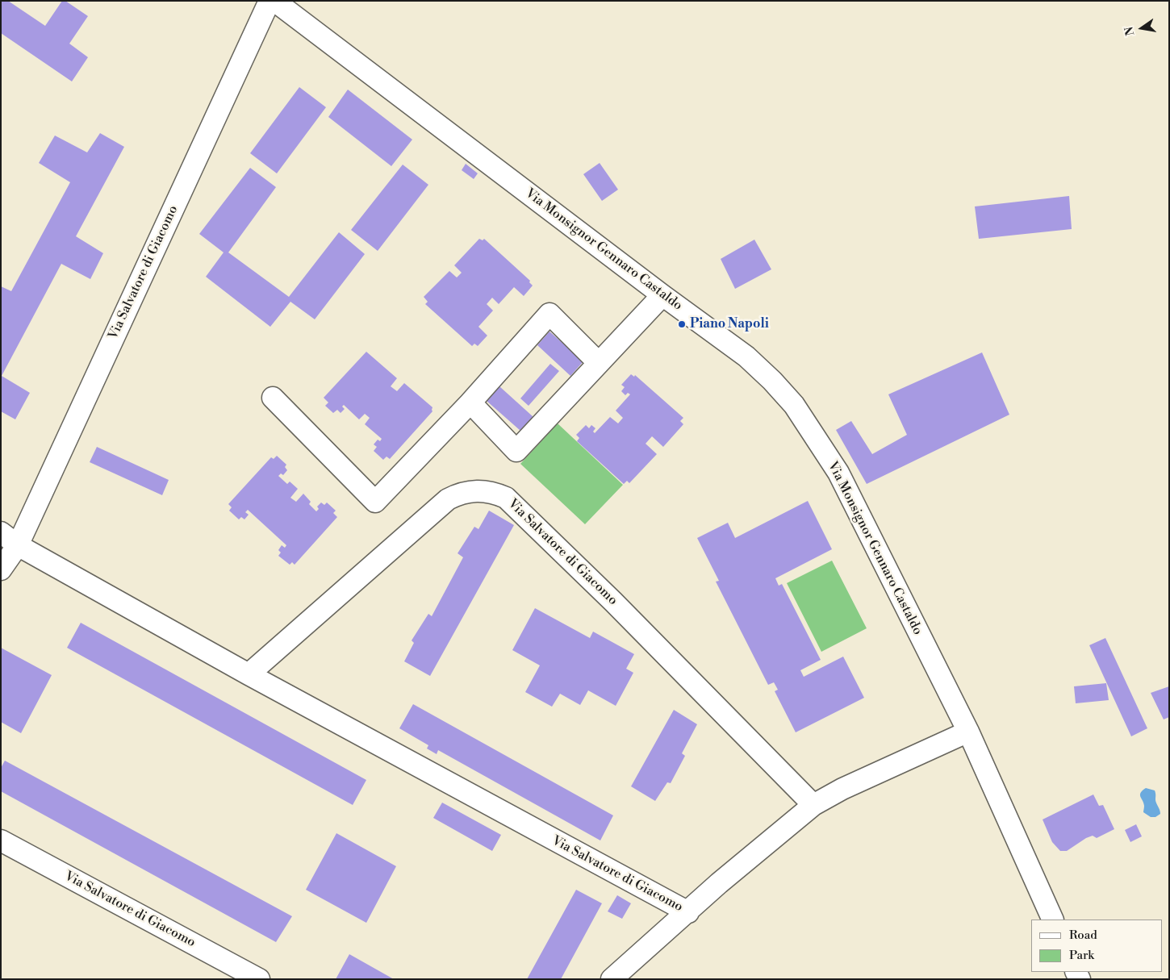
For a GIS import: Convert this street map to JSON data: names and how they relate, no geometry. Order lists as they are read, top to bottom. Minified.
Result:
{"streets":{"street":["Via Monsignor Gennaro Castaldo","Via Salvatore di Giacomo"]},"crossings":[["Via Monsignor Gennaro Castaldo","Via Salvatore di Giacomo"]],"places":["Piano Napoli"],"legend":["Road","Park"],"north":"left"}
